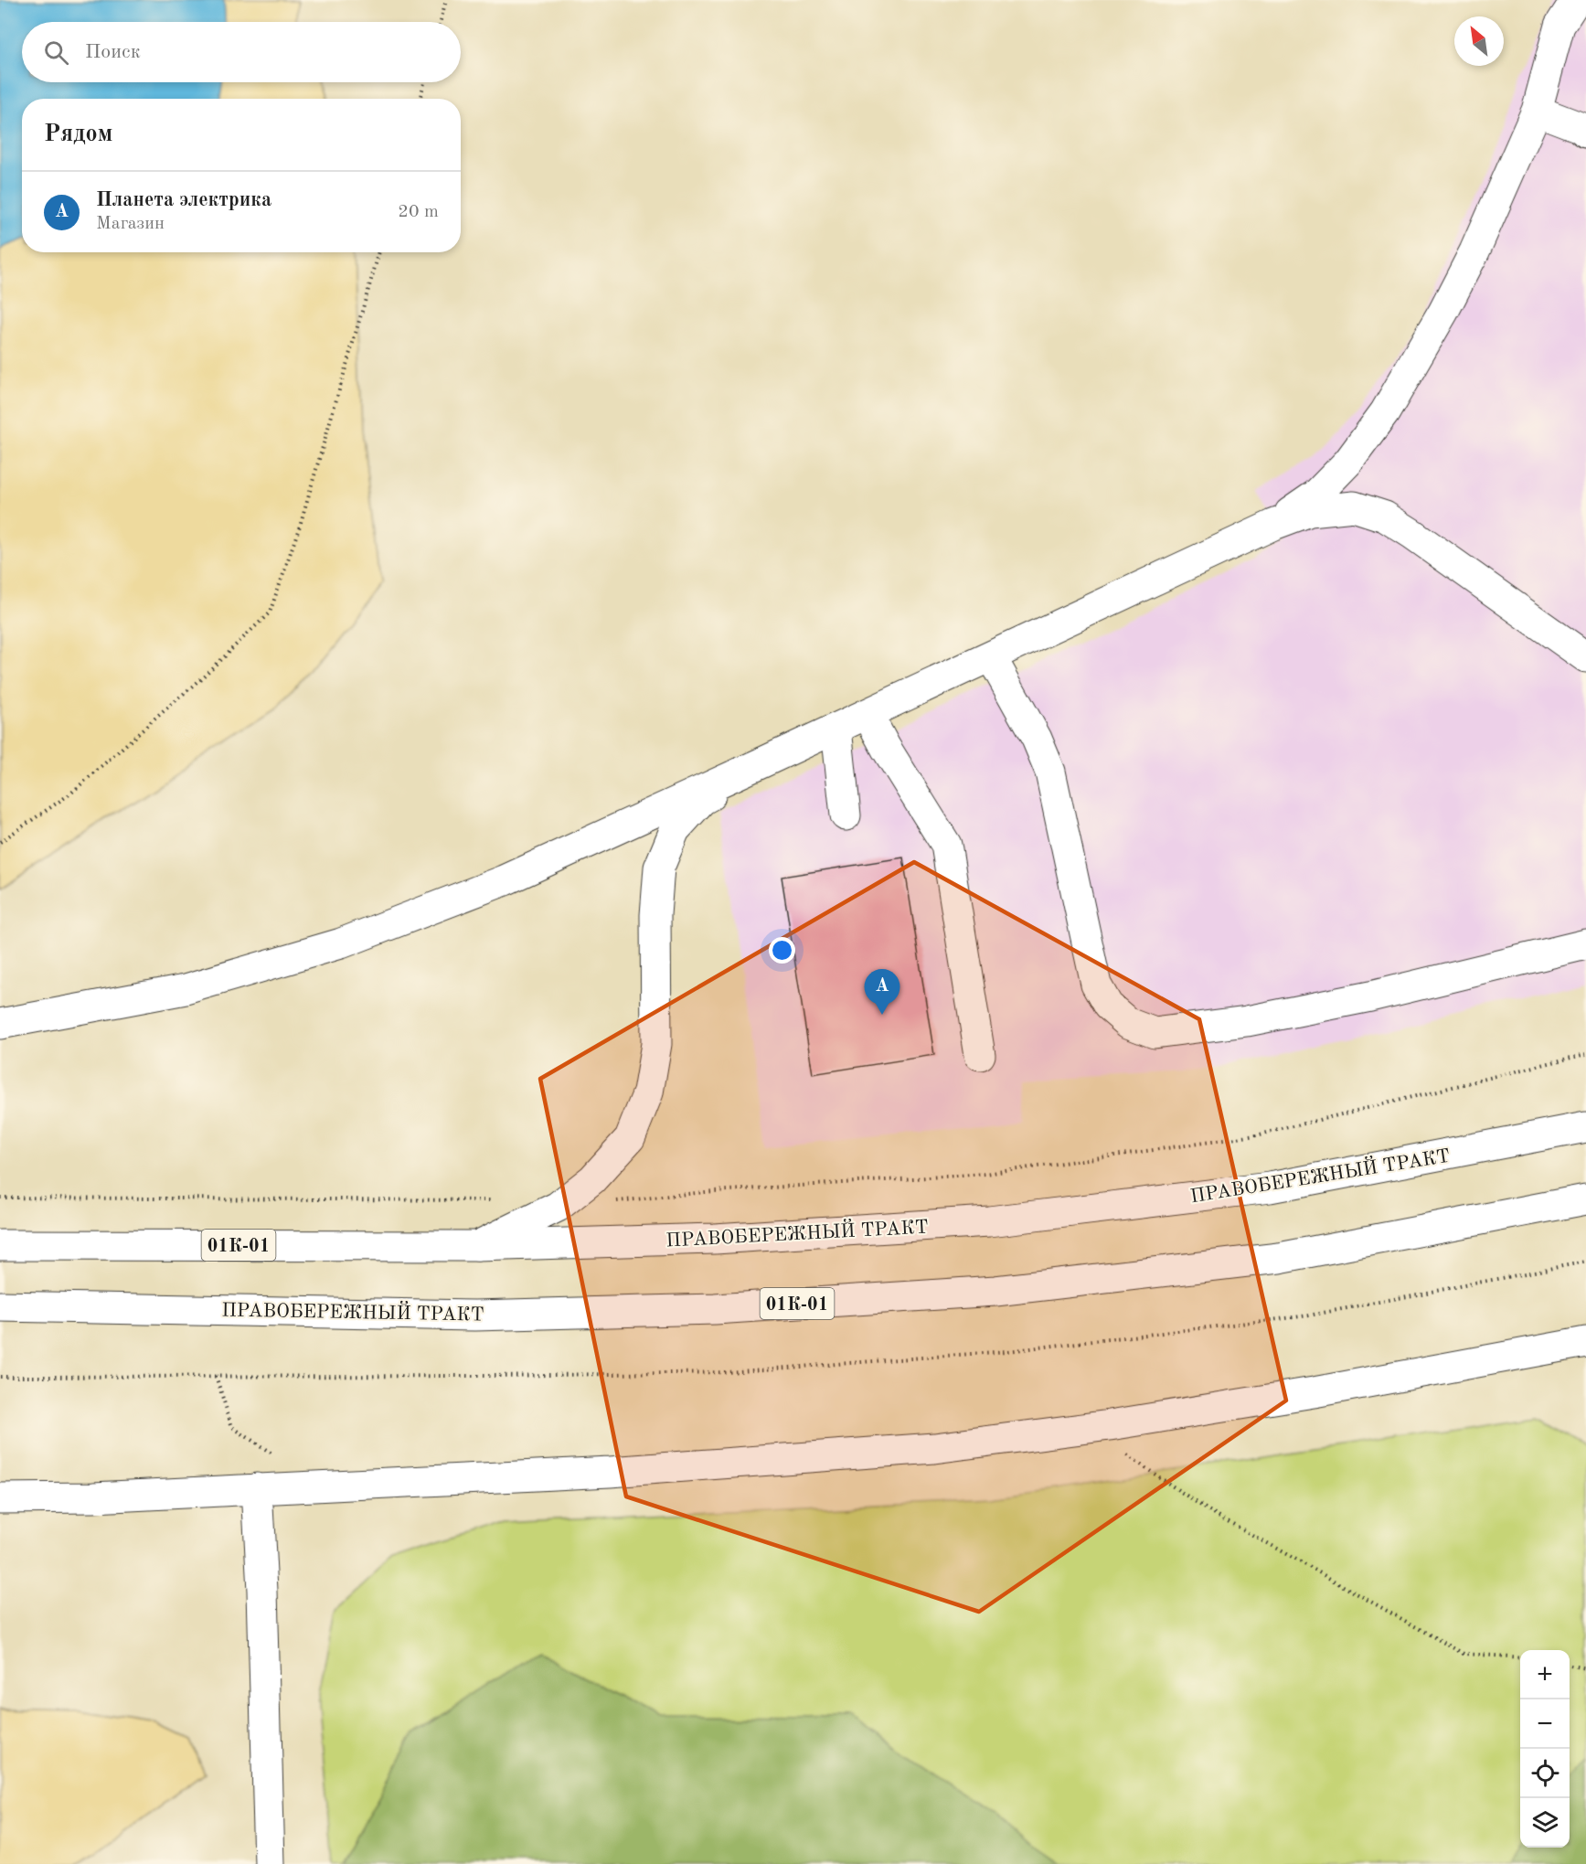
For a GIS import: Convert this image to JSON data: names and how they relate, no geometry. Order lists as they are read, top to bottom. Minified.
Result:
{"streets":{"main road":["ПРАВОБЕРЕЖНЫЙ ТРАКТ","01К-01"]},"north":"top left","page":{"search":"Поиск","heading":"Рядом","list":[{"mark":"A","name":"Планета электрика","note":"Магазин","value":"20 m"}],"pins":"A","map_buttons":["+","−"]}}
